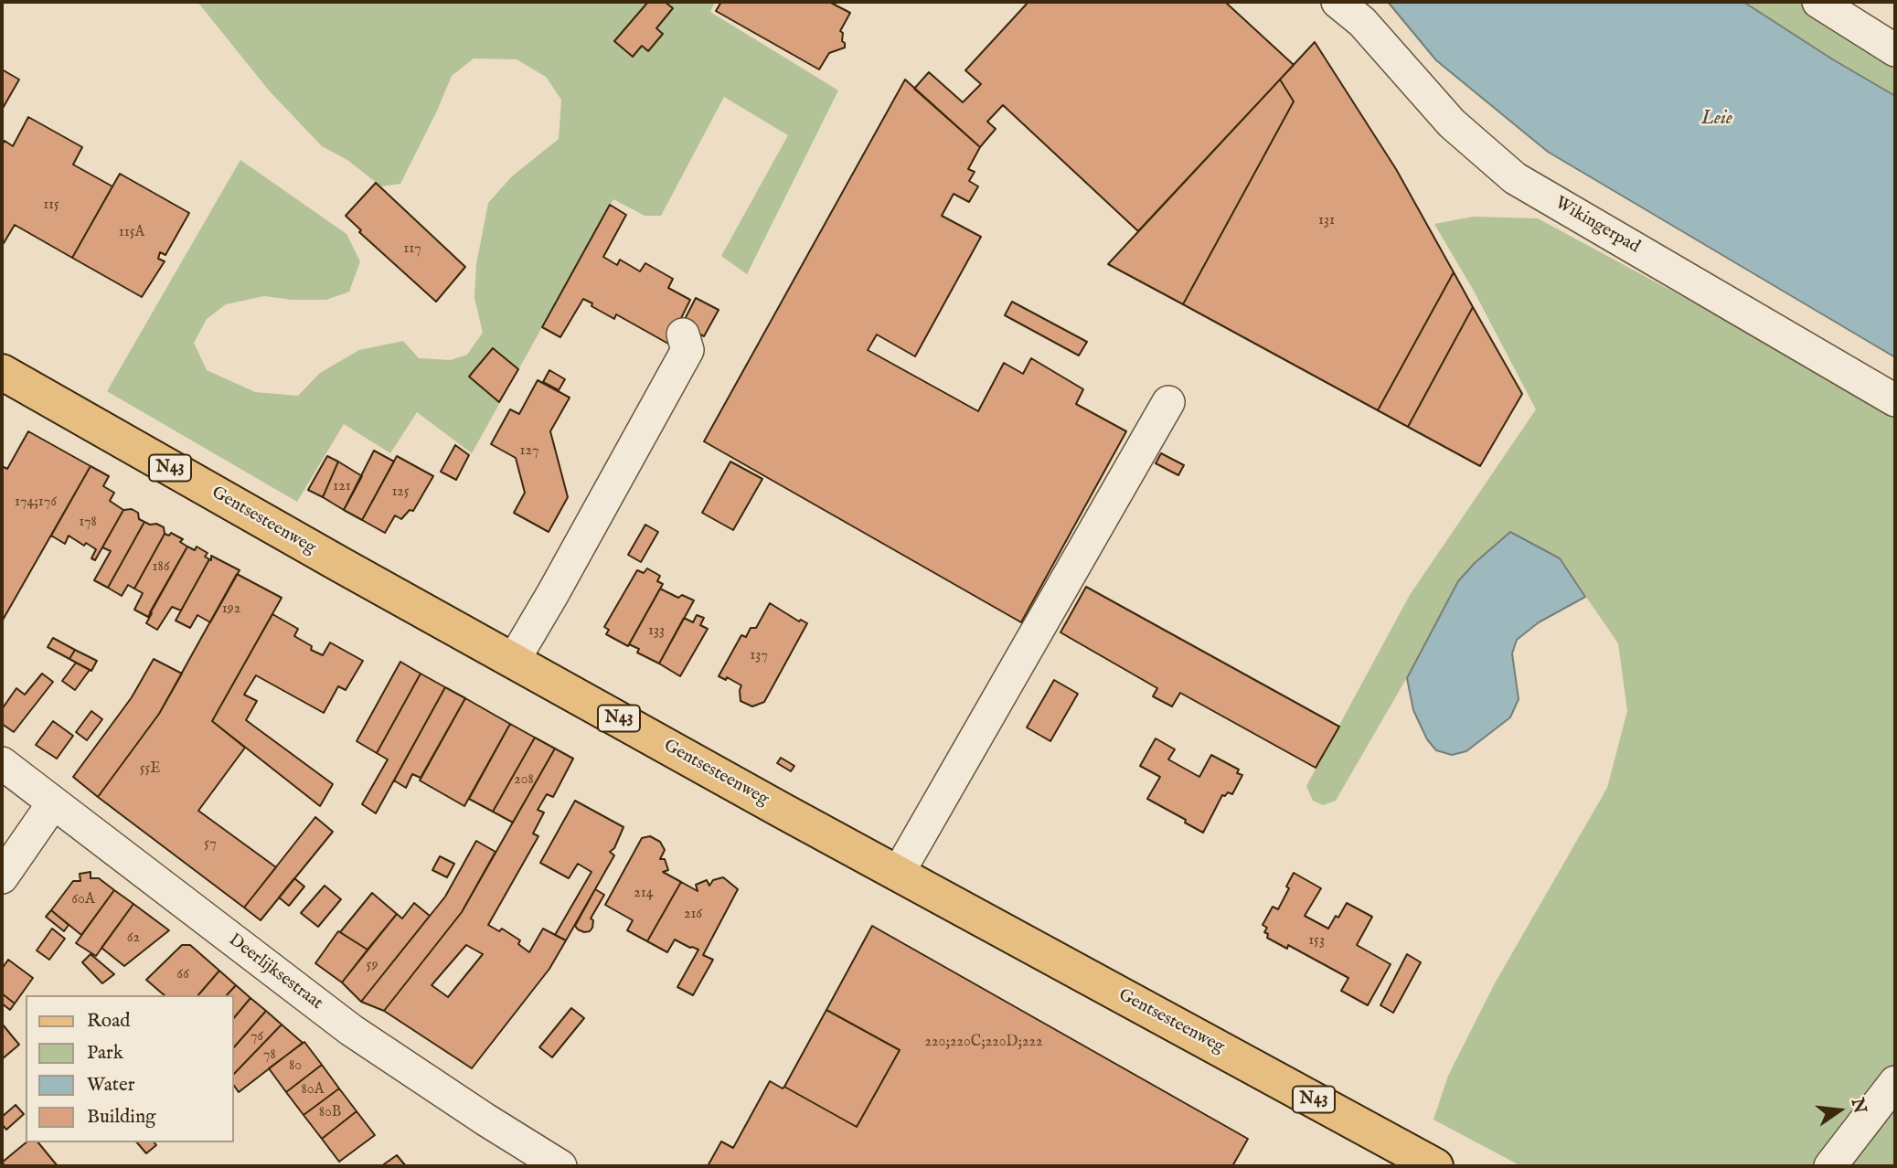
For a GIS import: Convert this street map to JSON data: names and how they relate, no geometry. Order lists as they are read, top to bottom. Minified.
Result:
{"streets":{"main road":["N43","Gentsesteenweg"],"street":["Wikingerpad","Deerlijksestraat"]},"water":["Leie"],"house_numbers":["115","131","115A","117","127","121","125","174;176","178","186","192","133","137","55E","208","57","214","60A","216","62","153","59","66","76","220;220C;220D;222","78","80","80A","80B"],"legend":["Road","Park","Water","Building"],"north":"right"}
